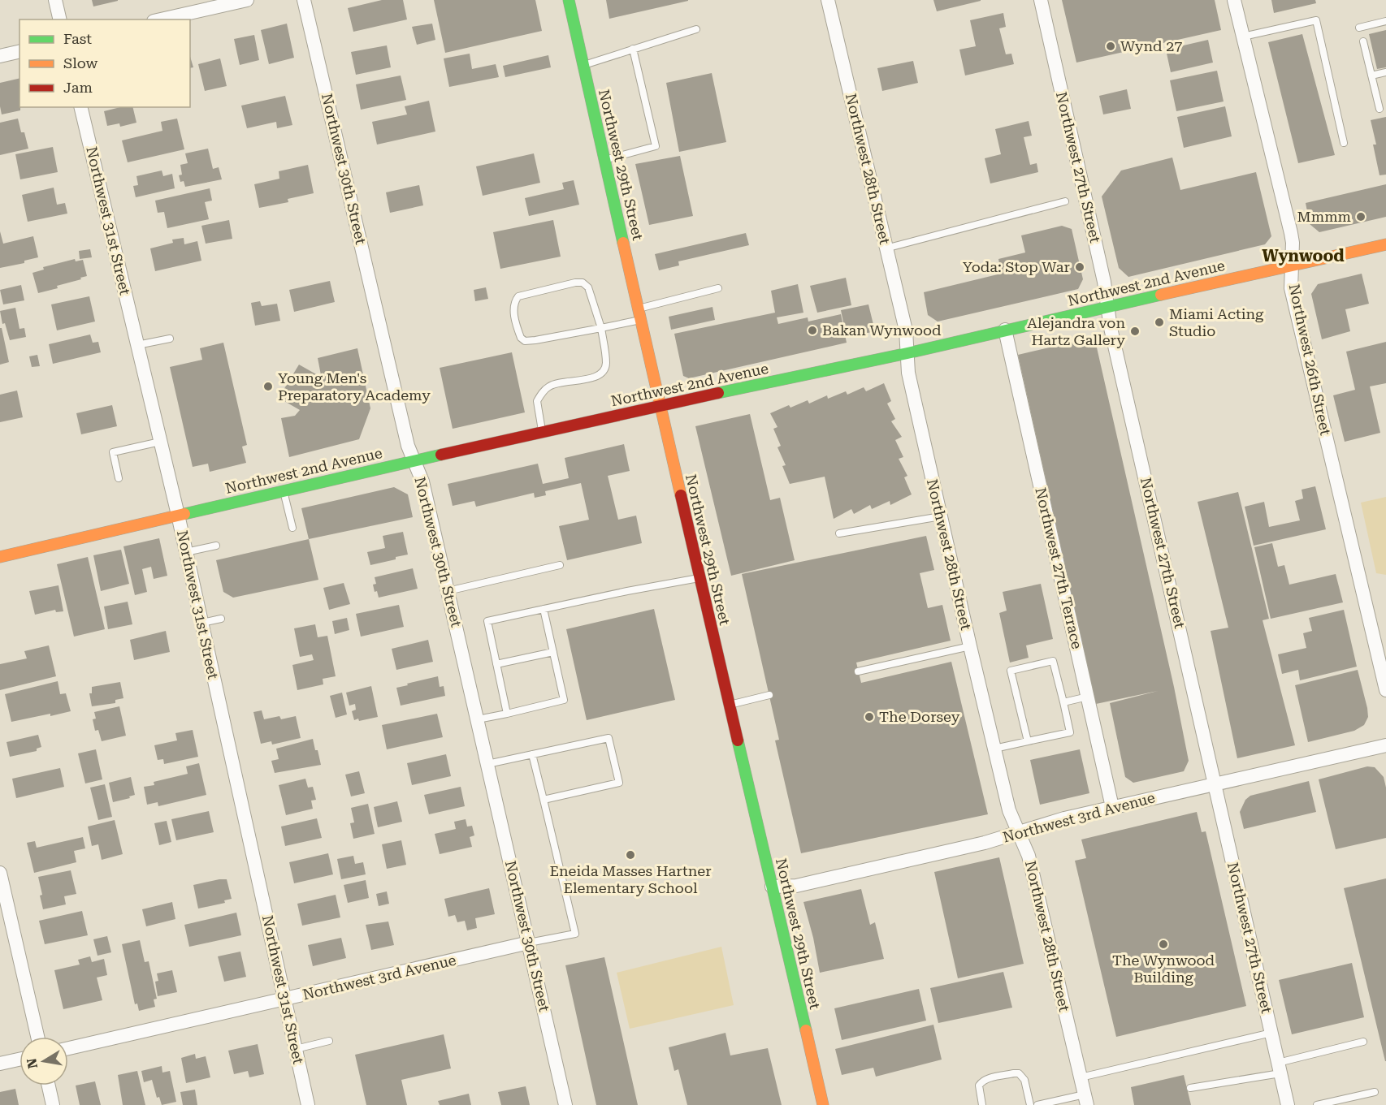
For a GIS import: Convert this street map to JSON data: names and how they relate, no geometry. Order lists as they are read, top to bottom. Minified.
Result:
{"streets":{"street":["Northwest 29th Street","Northwest 27th Street","Northwest 30th Street","Northwest 28th Street","Northwest 31st Street","Northwest 2nd Avenue","Northwest 26th Street","Northwest 27th Terrace","Northwest 3rd Avenue"]},"crossings":[["Northwest 29th Street","Northwest 2nd Avenue"],["Northwest 29th Street","Northwest 3rd Avenue"],["Northwest 27th Street","Northwest 2nd Avenue"],["Northwest 27th Street","Northwest 3rd Avenue"],["Northwest 30th Street","Northwest 2nd Avenue"],["Northwest 30th Street","Northwest 3rd Avenue"],["Northwest 28th Street","Northwest 2nd Avenue"],["Northwest 28th Street","Northwest 3rd Avenue"],["Northwest 31st Street","Northwest 2nd Avenue"],["Northwest 31st Street","Northwest 3rd Avenue"],["Northwest 2nd Avenue","Northwest 26th Street"],["Northwest 2nd Avenue","Northwest 27th Terrace"],["Northwest 27th Terrace","Northwest 3rd Avenue"]],"districts":["Wynwood"],"places":["Wynd 27","Mmmm","Yoda: Stop War","Miami Acting Studio","Bakan Wynwood","Alejandra von Hartz Gallery","Young Men's Preparatory Academy","The Dorsey","Eneida Masses Hartner Elementary School","The Wynwood Building"],"legend":["Fast","Slow","Jam"],"north":"left"}
